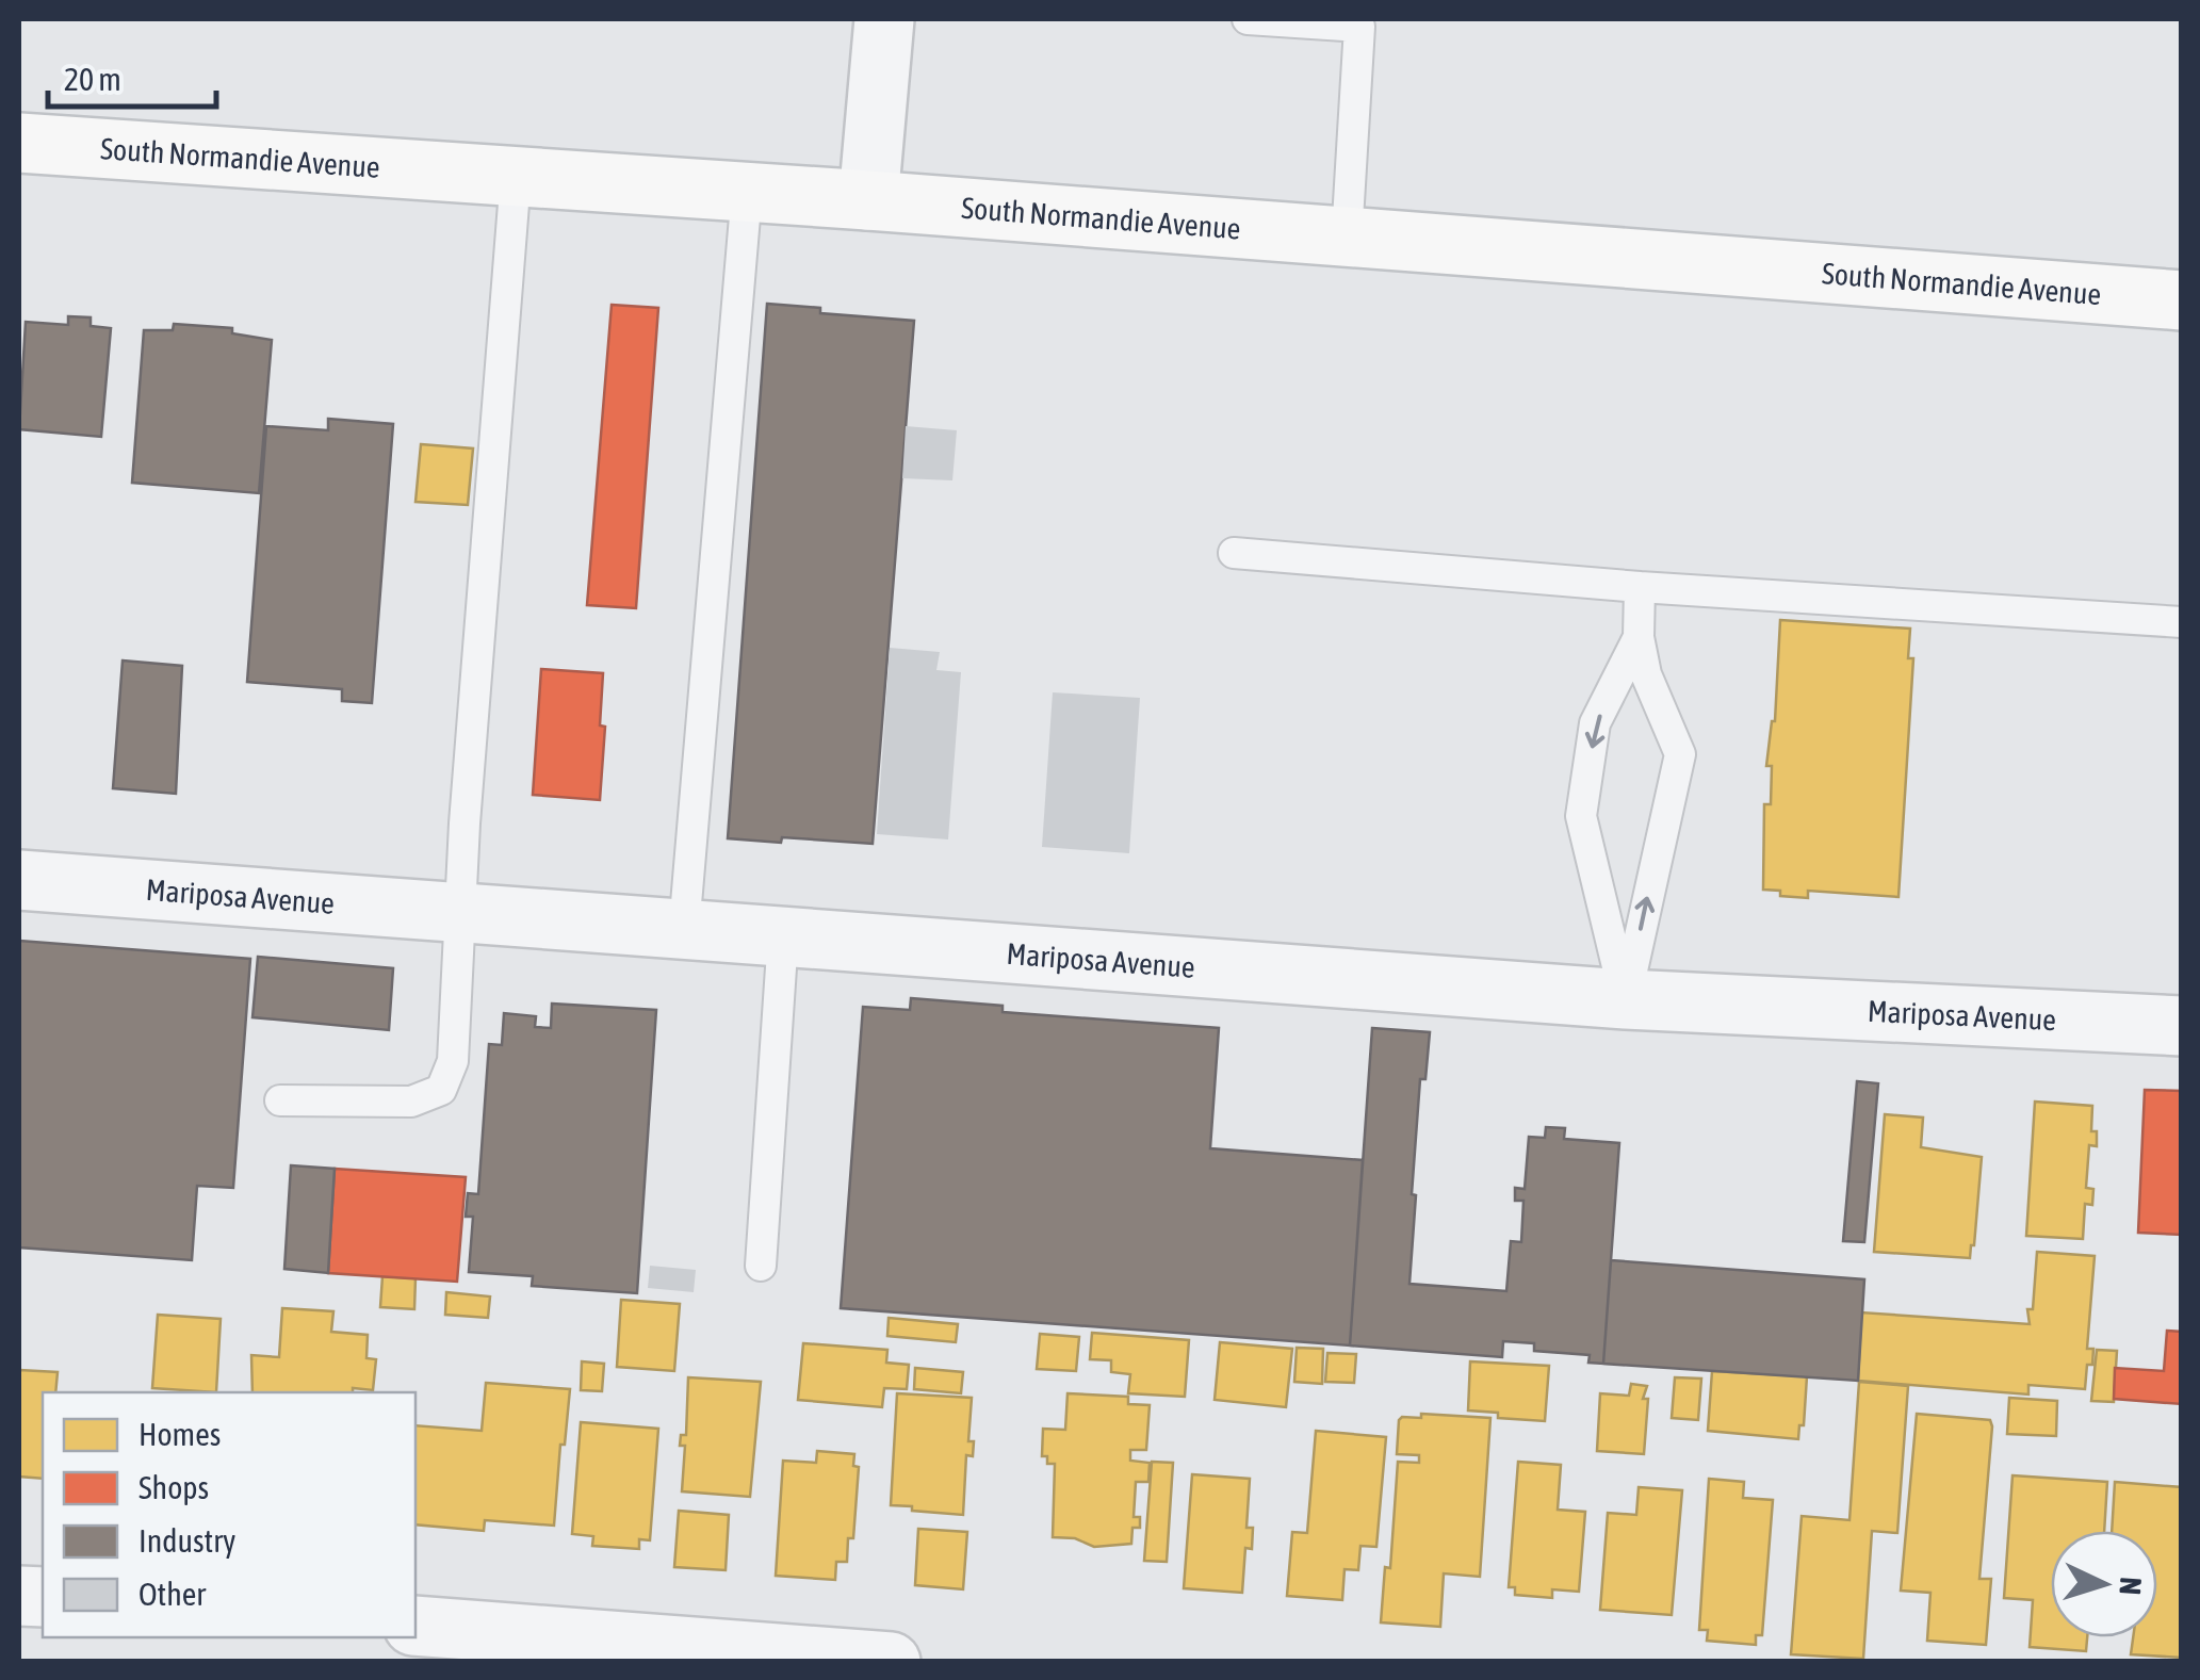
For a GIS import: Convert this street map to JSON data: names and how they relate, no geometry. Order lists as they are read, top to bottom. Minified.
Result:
{"streets":{"main road":["South Normandie Avenue"],"street":["Mariposa Avenue"]},"legend":["Homes","Shops","Industry","Other"],"scale_bar":"20 m","north":"right"}
